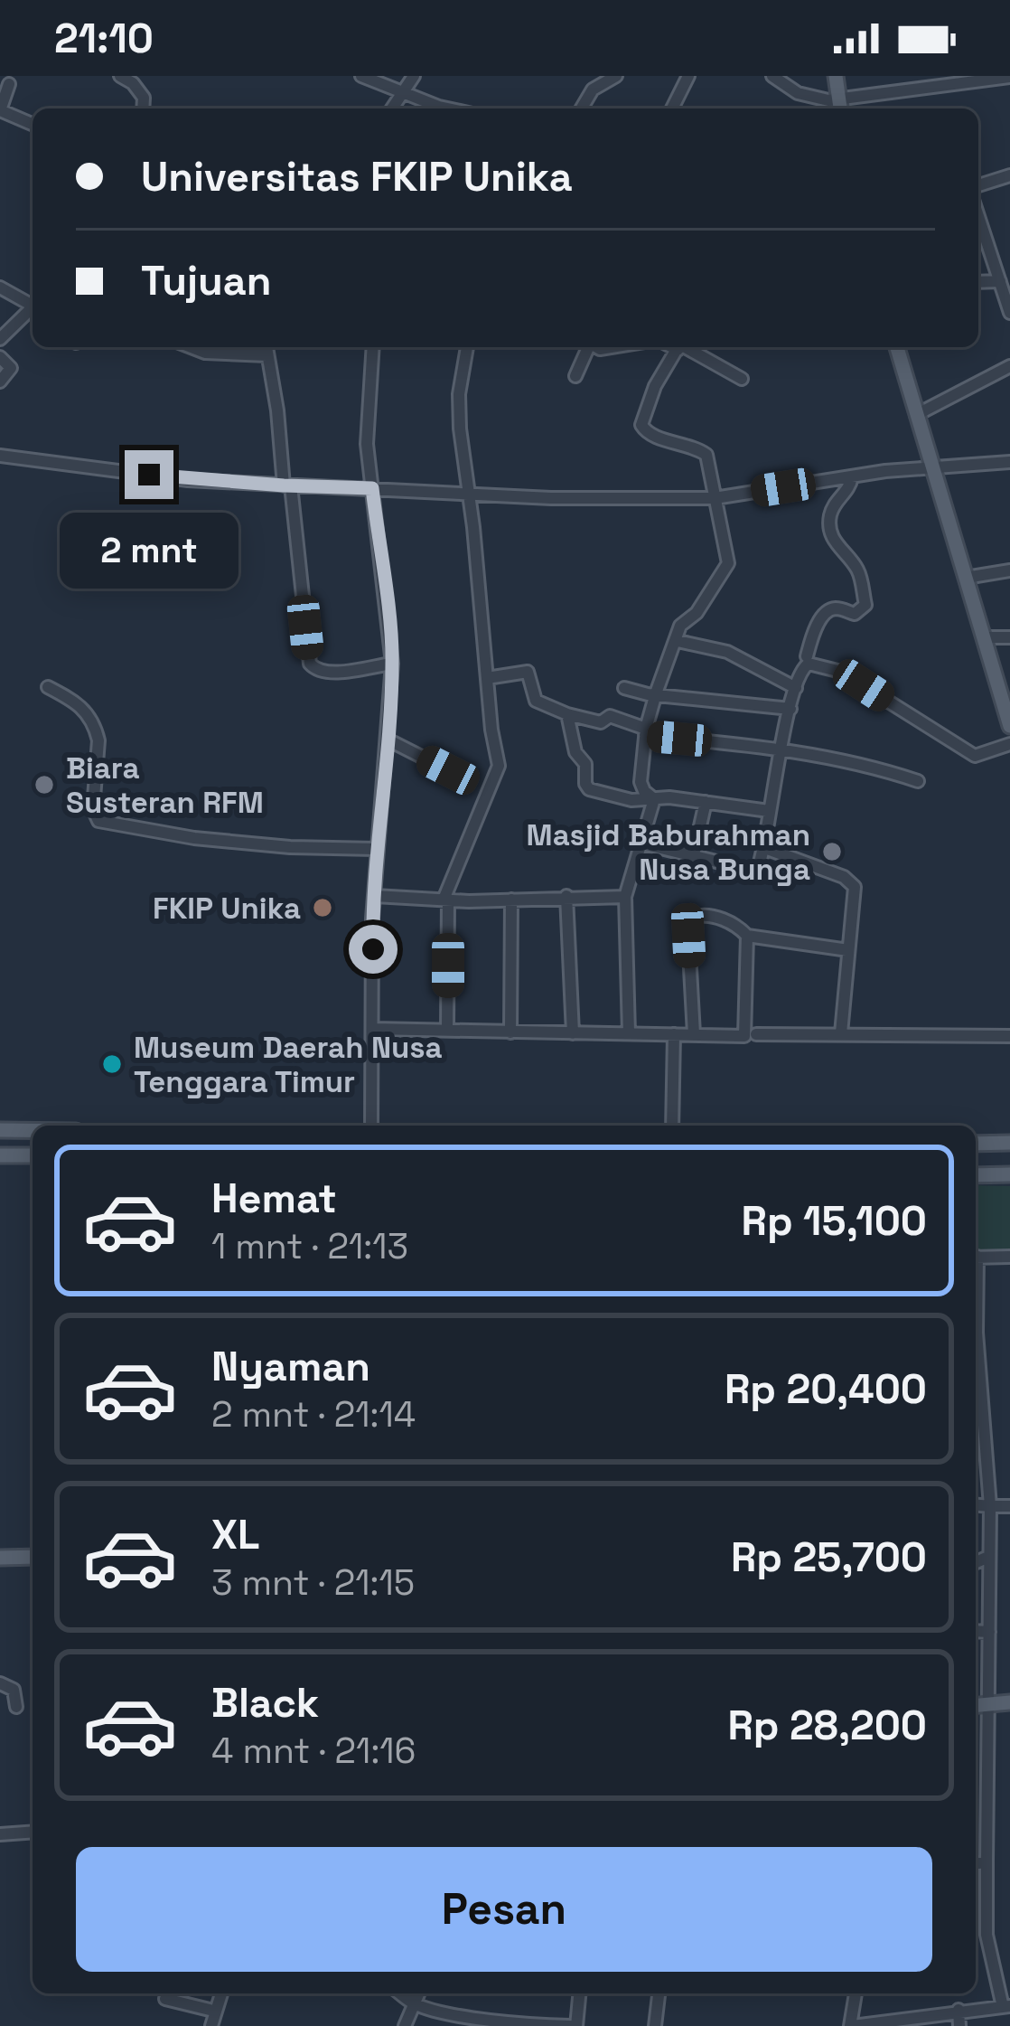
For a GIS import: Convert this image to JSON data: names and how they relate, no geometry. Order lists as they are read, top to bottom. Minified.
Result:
{"places":["Biara Susteran RFM","Masjid Baburahman Nusa Bunga","FKIP Unika","Museum Daerah Nusa Tenggara Timur"],"page":{"status":"21:10","banner":["Universitas FKIP Unika","Tujuan"],"bubble":"2 mnt","list":[{"name":"Hemat","note":"1 mnt · 21:13","value":"Rp 15,100"},{"name":"Nyaman","note":"2 mnt · 21:14","value":"Rp 20,400"},{"name":"XL","note":"3 mnt · 21:15","value":"Rp 25,700"},{"name":"Black","note":"4 mnt · 21:16","value":"Rp 28,200"}],"buttons":"Pesan"}}
